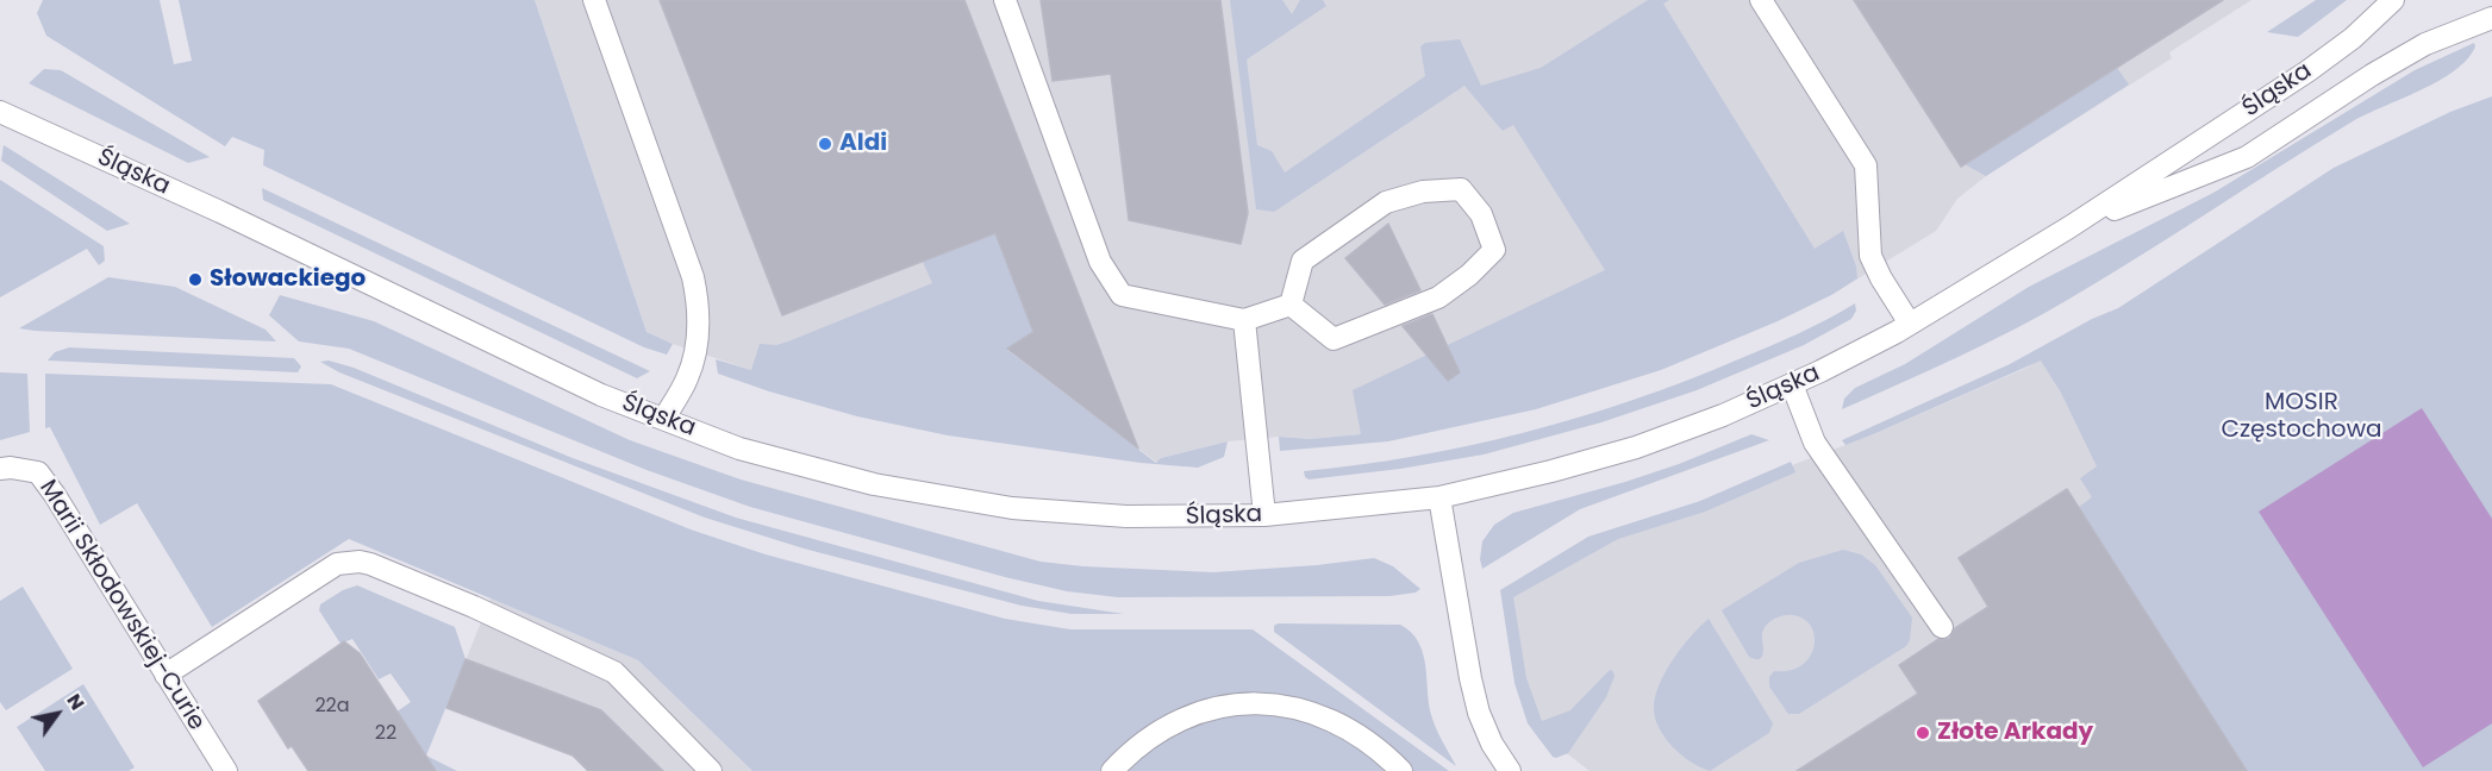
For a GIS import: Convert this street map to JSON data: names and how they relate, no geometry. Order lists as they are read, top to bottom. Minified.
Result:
{"streets":{"street":["Śląska","Marii Skłodowskiej-Curie"]},"parks":["MOSIR Częstochowa"],"places":["Aldi","Słowackiego","Złote Arkady"],"house_numbers":["22a","22"],"north":"top right"}
